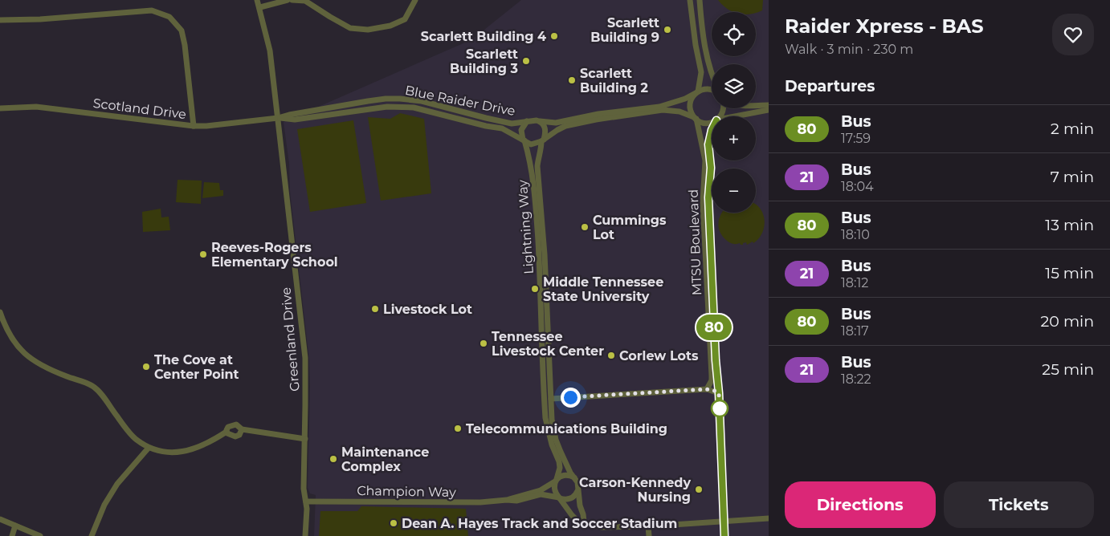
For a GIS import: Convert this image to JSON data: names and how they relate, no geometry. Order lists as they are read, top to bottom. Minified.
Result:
{"streets":{"street":["Blue Raider Drive","Scotland Drive","Lightning Way","MTSU Boulevard","Greenland Drive","Champion Way"]},"crossings":[["Blue Raider Drive","Scotland Drive"],["Blue Raider Drive","Lightning Way"],["Blue Raider Drive","Greenland Drive"],["Scotland Drive","Greenland Drive"],["Lightning Way","Champion Way"],["Greenland Drive","Champion Way"]],"places":["Scarlett Building 9","Scarlett Building 4","Scarlett Building 3","Scarlett Building 2","Cummings Lot","Reeves-Rogers Elementary School","Middle Tennessee State University","Livestock Lot","Tennessee Livestock Center","Corlew Lots","The Cove at Center Point","Telecommunications Building","Maintenance Complex","Carson-Kennedy Nursing","Dean A. Hayes Track and Soccer Stadium"],"lines":["bus line 80"],"page":{"on_map":"80","heading":[["Raider Xpress - BAS","Walk · 3 min · 230 m"],"Departures"],"map_buttons":["+","−"],"list":[{"mark":"80","name":"Bus","note":"17:59","value":"2 min"},{"mark":"21","name":"Bus","note":"18:04","value":"7 min"},{"mark":"80","name":"Bus","note":"18:10","value":"13 min"},{"mark":"21","name":"Bus","note":"18:12","value":"15 min"},{"mark":"80","name":"Bus","note":"18:17","value":"20 min"},{"mark":"21","name":"Bus","note":"18:22","value":"25 min"}],"buttons":["Directions","Tickets"]}}
